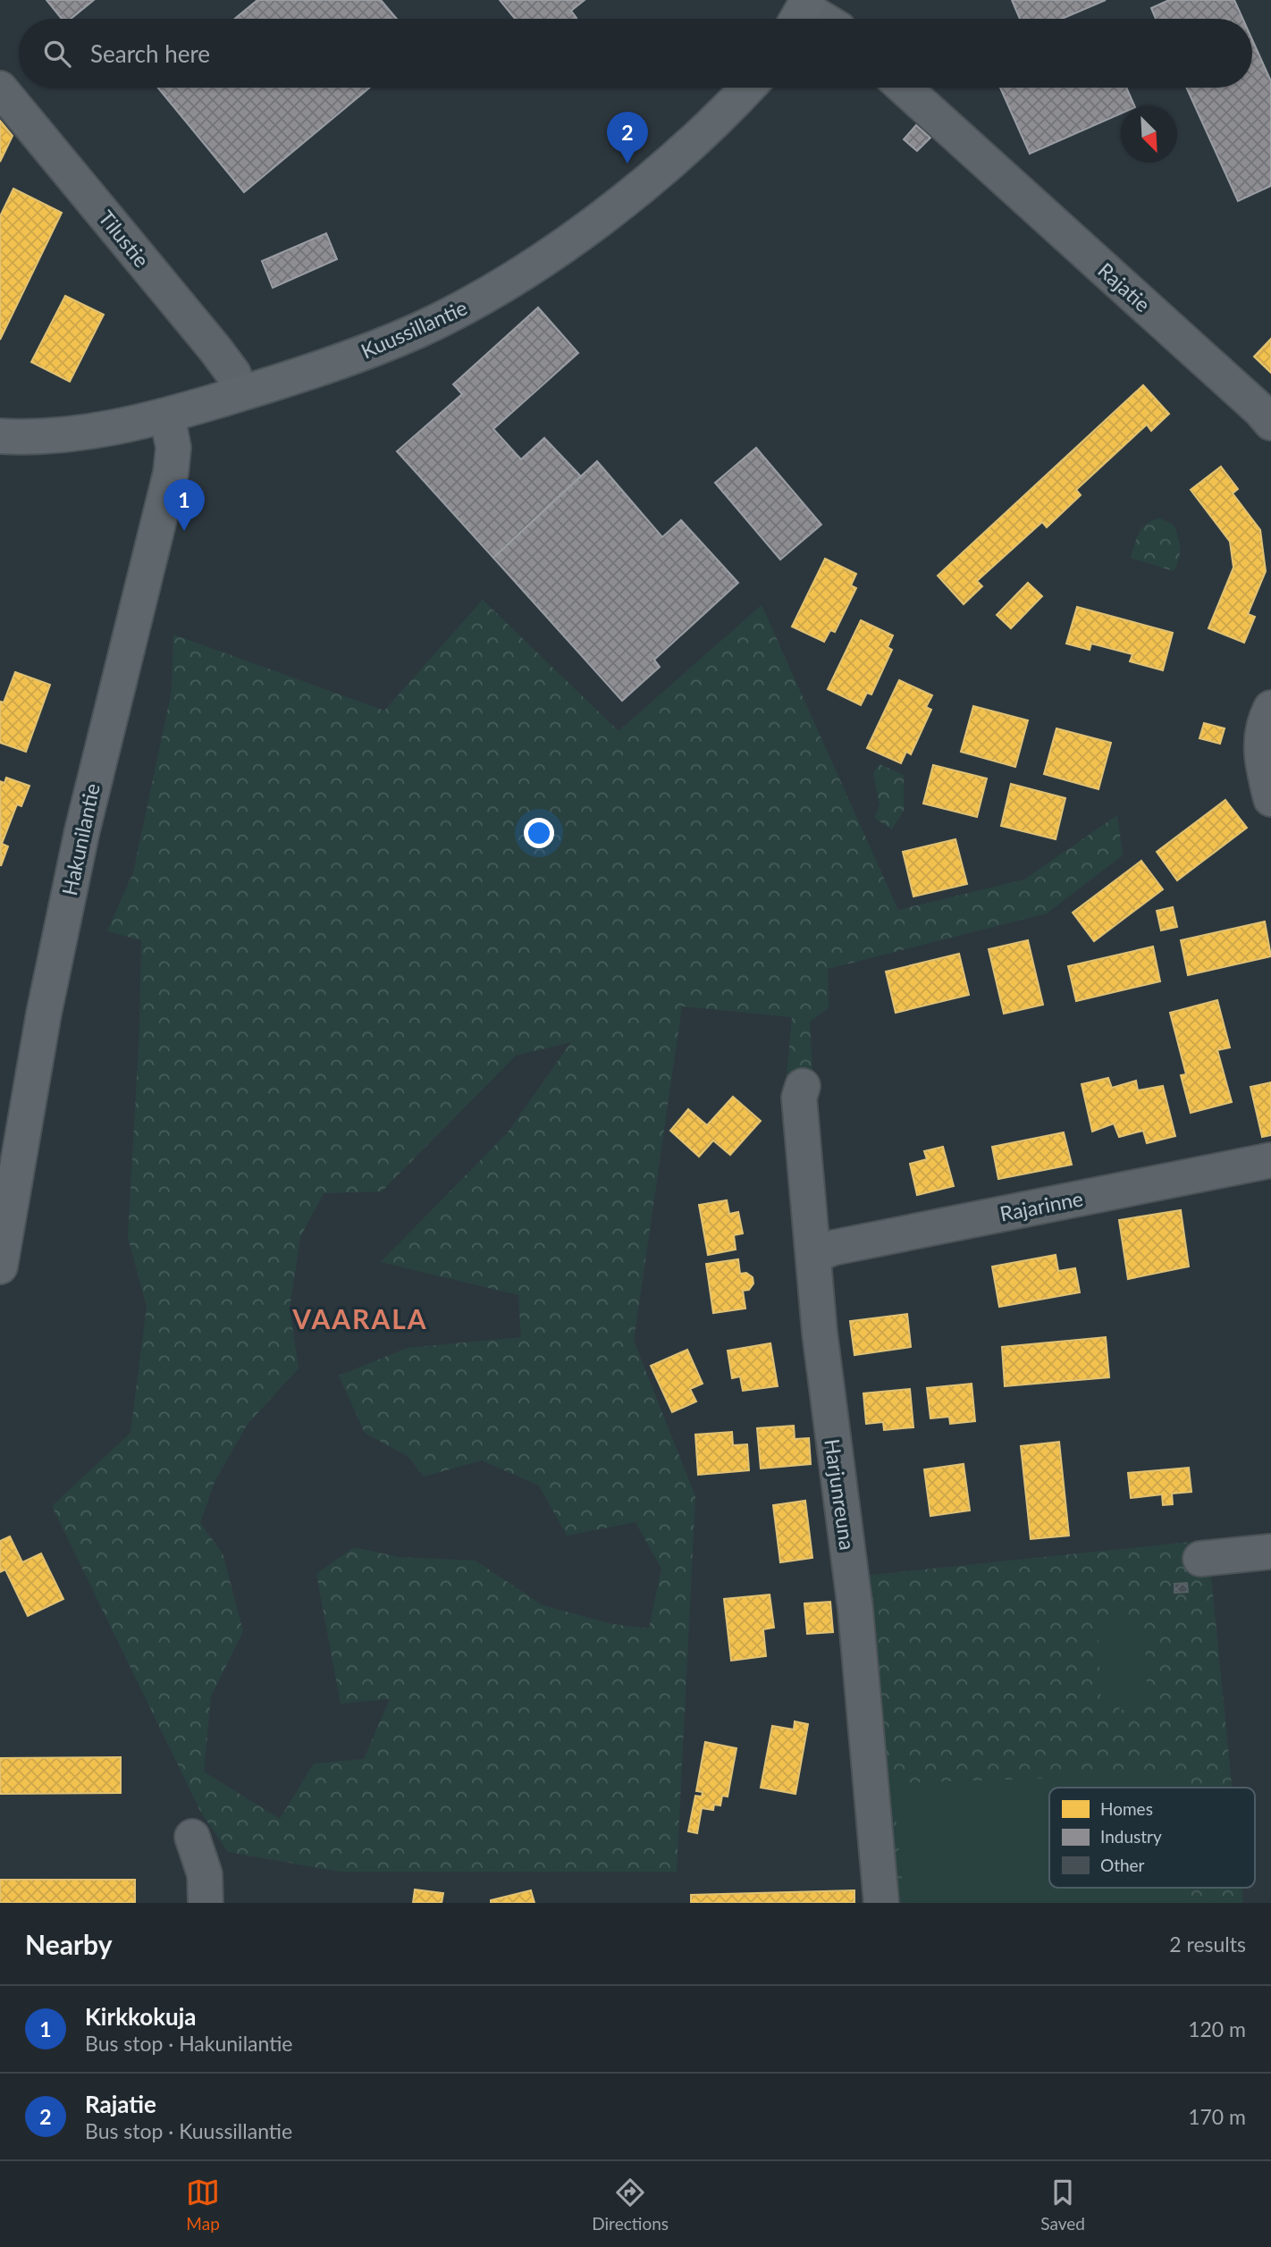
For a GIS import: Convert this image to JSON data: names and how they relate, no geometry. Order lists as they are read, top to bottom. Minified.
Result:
{"streets":{"main road":["Kuussillantie","Hakunilantie"],"street":["Tilustie","Rajatie","Rajarinne","Harjunreuna"]},"crossings":[["Tilustie","Kuussillantie"],["Kuussillantie","Hakunilantie"],["Rajarinne","Harjunreuna"]],"districts":["VAARALA"],"legend":["Homes","Industry","Other"],"north":"bottom right","page":{"search":"Search here","pins":["2","1"],"heading":["Nearby","2 results"],"list":[{"mark":"1","name":"Kirkkokuja","note":"Bus stop · Hakunilantie","value":"120 m"},{"mark":"2","name":"Rajatie","note":"Bus stop · Kuussillantie","value":"170 m"}],"nav":["Map","Directions","Saved"]}}
